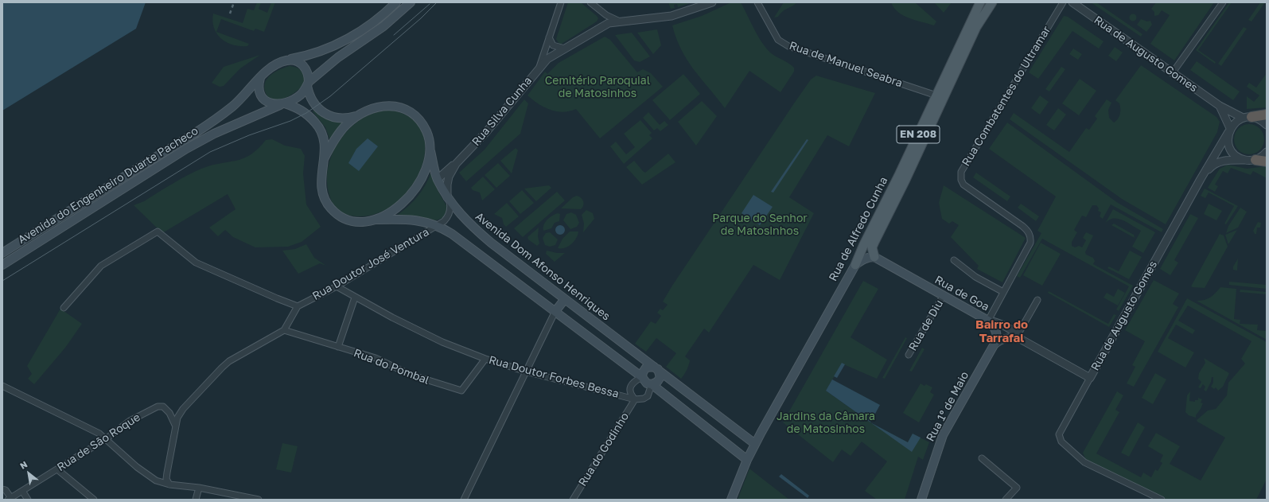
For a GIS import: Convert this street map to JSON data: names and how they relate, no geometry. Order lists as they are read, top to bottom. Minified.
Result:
{"streets":{"main road":["EN 208","Avenida do Engenheiro Duarte Pacheco","Rua de Alfredo Cunha","Avenida Dom Afonso Henriques","Rua de Goa","Rua 1º de Maio"],"street":["Rua de Augusto Gomes","Rua de Manuel Seabra","Rua Combatentes do Ultramar","Rua Silva Cunha","Rua Doutor José Ventura","Rua de Diu","Rua do Pombal","Rua Doutor Forbes Bessa","Rua de São Roque","Rua do Godinho"]},"crossings":[["Rua de Augusto Gomes","Rua de Goa"],["Rua de Manuel Seabra","Rua de Alfredo Cunha"],["Rua Combatentes do Ultramar","Rua de Goa"],["Rua Combatentes do Ultramar","Rua 1º de Maio"],["Rua Silva Cunha","Rua Doutor José Ventura"],["Rua Silva Cunha","Avenida Dom Afonso Henriques"],["Rua de Alfredo Cunha","Avenida Dom Afonso Henriques"],["Rua de Alfredo Cunha","Rua de Goa"],["Rua Doutor José Ventura","Avenida Dom Afonso Henriques"],["Rua Doutor José Ventura","Rua Doutor Forbes Bessa"],["Rua de Goa","Rua de Diu"],["Rua de Goa","Rua 1º de Maio"],["Rua do Pombal","Rua Doutor Forbes Bessa"],["Rua Doutor Forbes Bessa","Rua do Godinho"]],"districts":["Bairro do Tarrafal"],"parks":["Cemitério Paroquial de Matosinhos","Parque do Senhor de Matosinhos","Jardins da Câmara de Matosinhos"],"north":"top left"}
